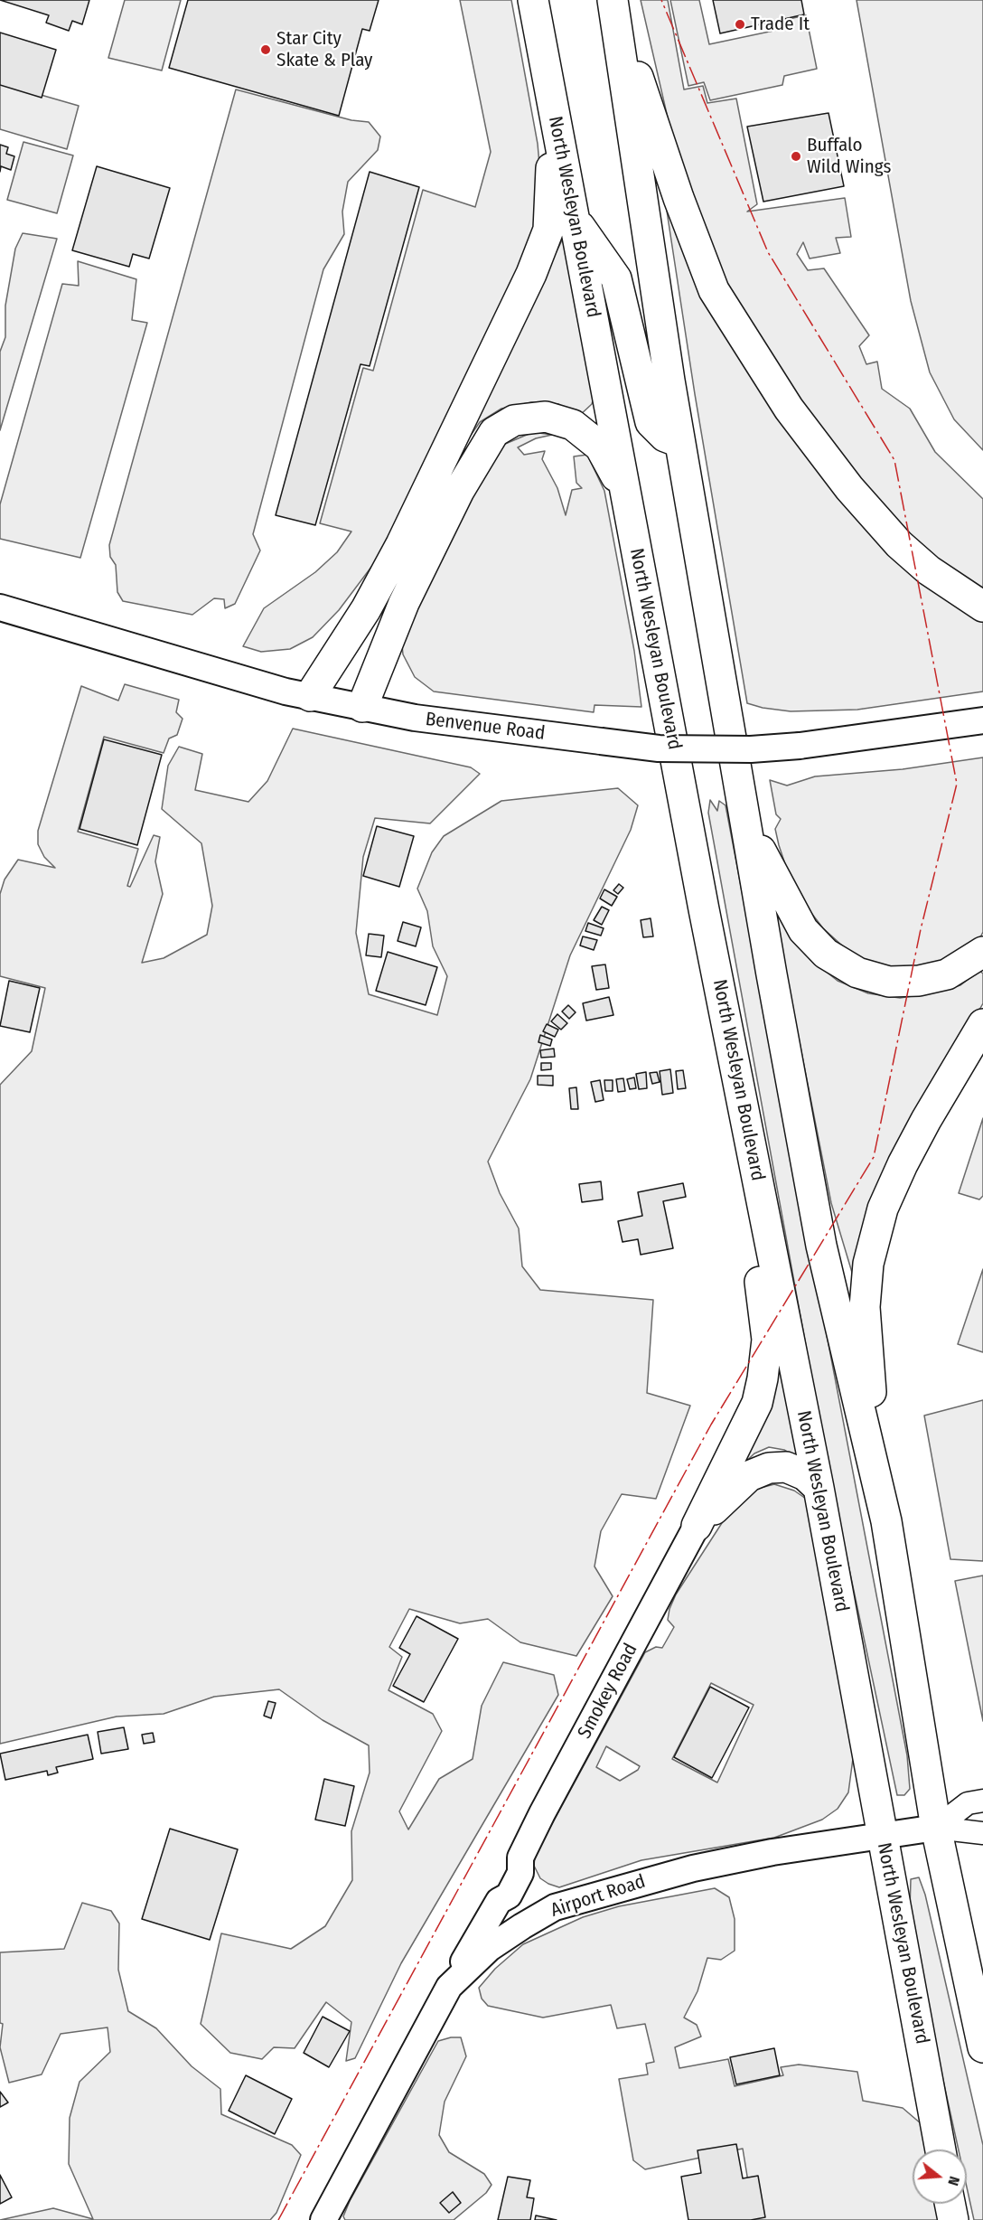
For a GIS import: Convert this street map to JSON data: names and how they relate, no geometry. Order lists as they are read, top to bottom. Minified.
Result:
{"streets":{"highway":["North Wesleyan Boulevard"],"main road":["Benvenue Road","Smokey Road","Airport Road"]},"crossings":[["North Wesleyan Boulevard","Airport Road"],["Smokey Road","Airport Road"]],"places":["Trade It","Star City Skate & Play","Buffalo Wild Wings"],"north":"right"}
